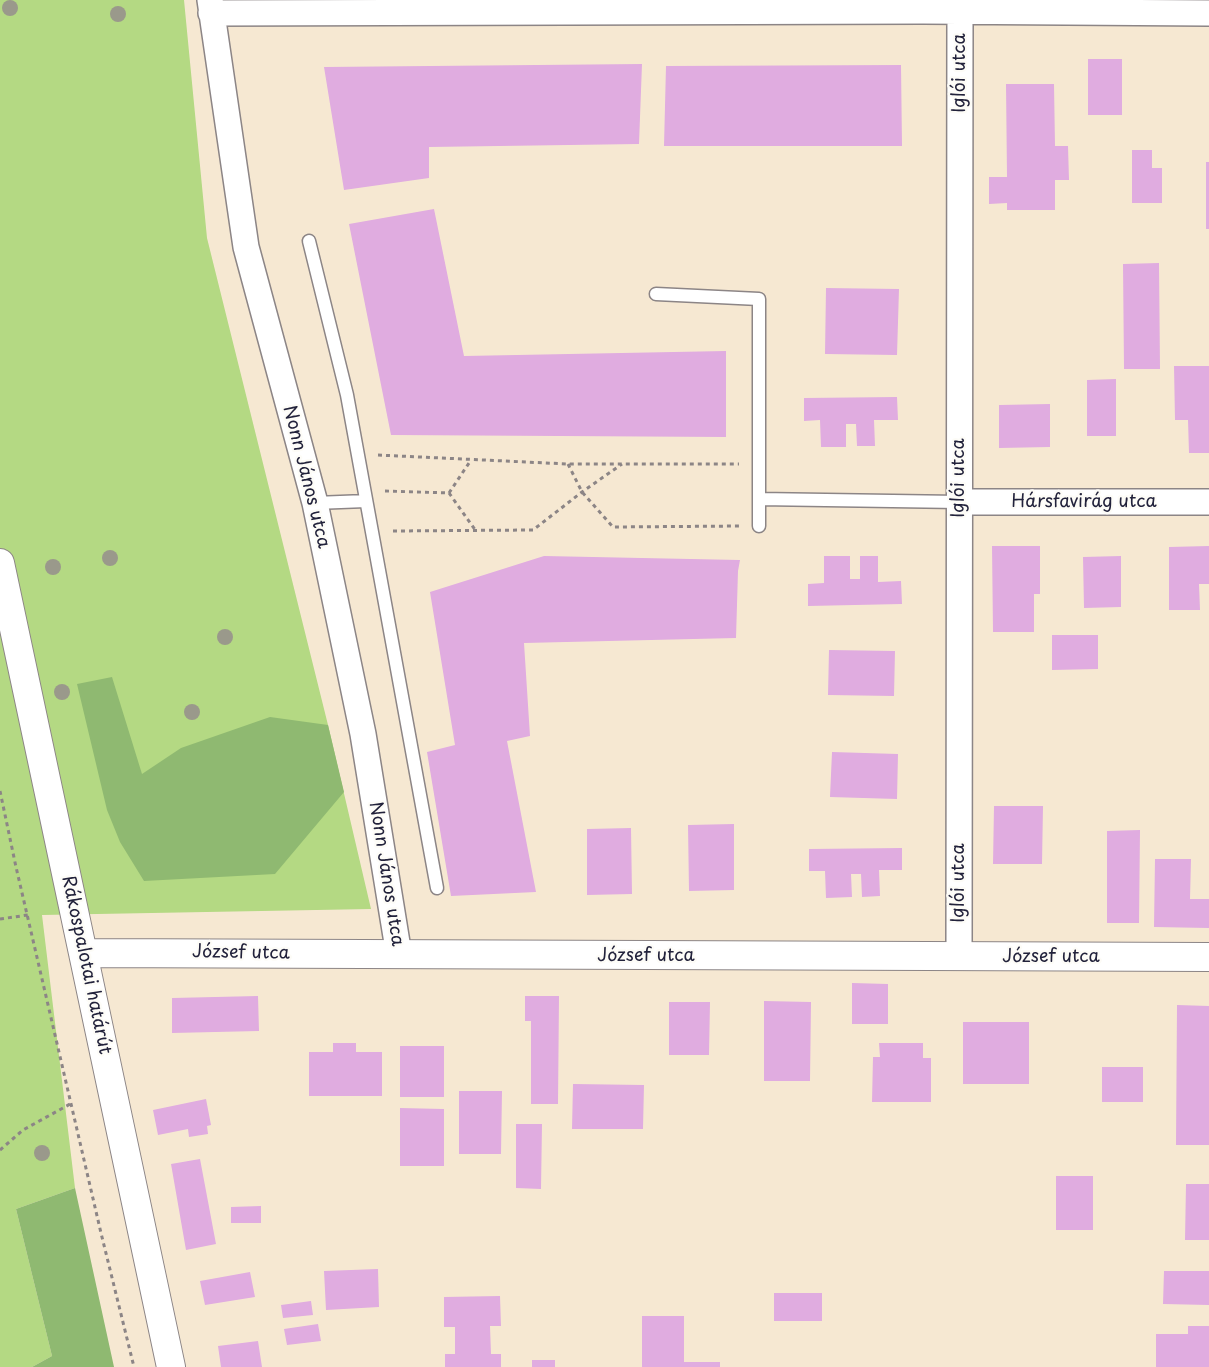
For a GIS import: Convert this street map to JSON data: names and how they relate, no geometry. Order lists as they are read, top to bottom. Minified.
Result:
{"streets":{"street":["Iglói utca","Nonn János utca","Hársfavirág utca","József utca","Rákospalotai határút"]},"crossings":[["Iglói utca","Hársfavirág utca"],["Iglói utca","József utca"],["Nonn János utca","József utca"],["József utca","Rákospalotai határút"]]}
